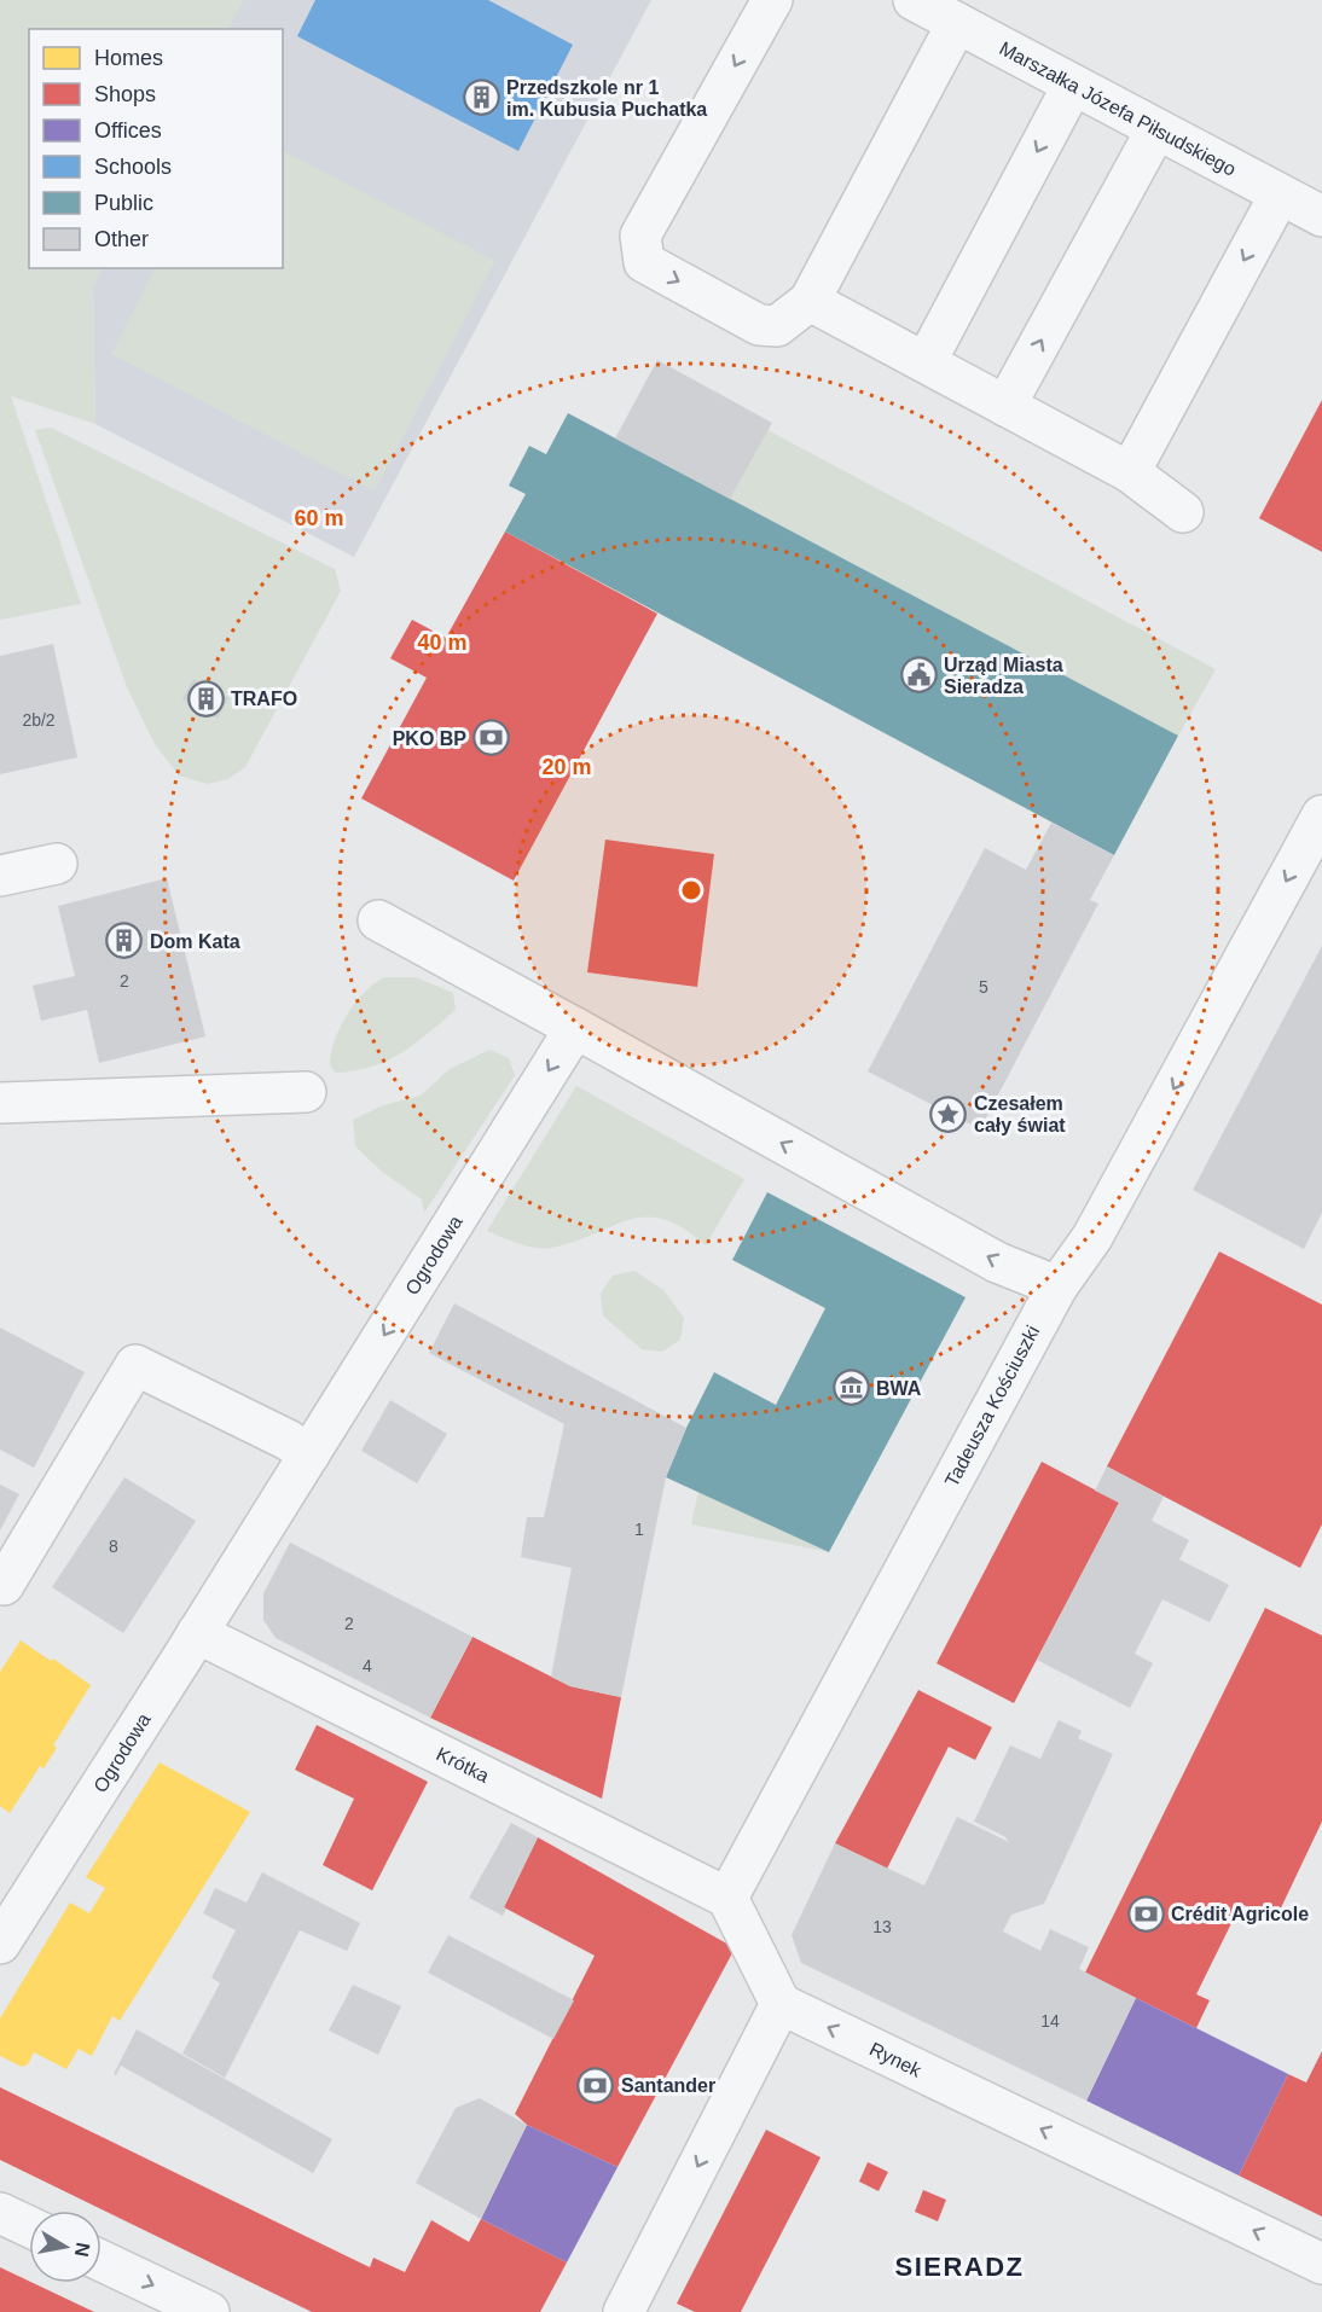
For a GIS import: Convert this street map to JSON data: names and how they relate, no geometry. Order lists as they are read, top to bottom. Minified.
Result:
{"streets":{"street":["Marszałka Józefa Piłsudskiego","Ogrodowa","Tadeusza Kościuszki","Krótka","Rynek"]},"crossings":[["Ogrodowa","Krótka"],["Tadeusza Kościuszki","Krótka"]],"one_way":["Ogrodowa","Tadeusza Kościuszki","Rynek"],"districts":["SIERADZ"],"places":{"building":["Przedszkole nr 1 im. Kubusia Puchatka","TRAFO","Dom Kata"],"public building":["Urząd Miasta Sieradza"],"bank":["PKO BP","Crédit Agricole","Santander"],"place":["Czesałem cały świat"],"museum":["BWA"]},"house_numbers":["2b/2","2","5","1","8","2","4","13","14"],"legend":["Homes","Shops","Offices","Schools","Public","Other"],"north":"right","rings":["60 m","40 m","20 m"]}
